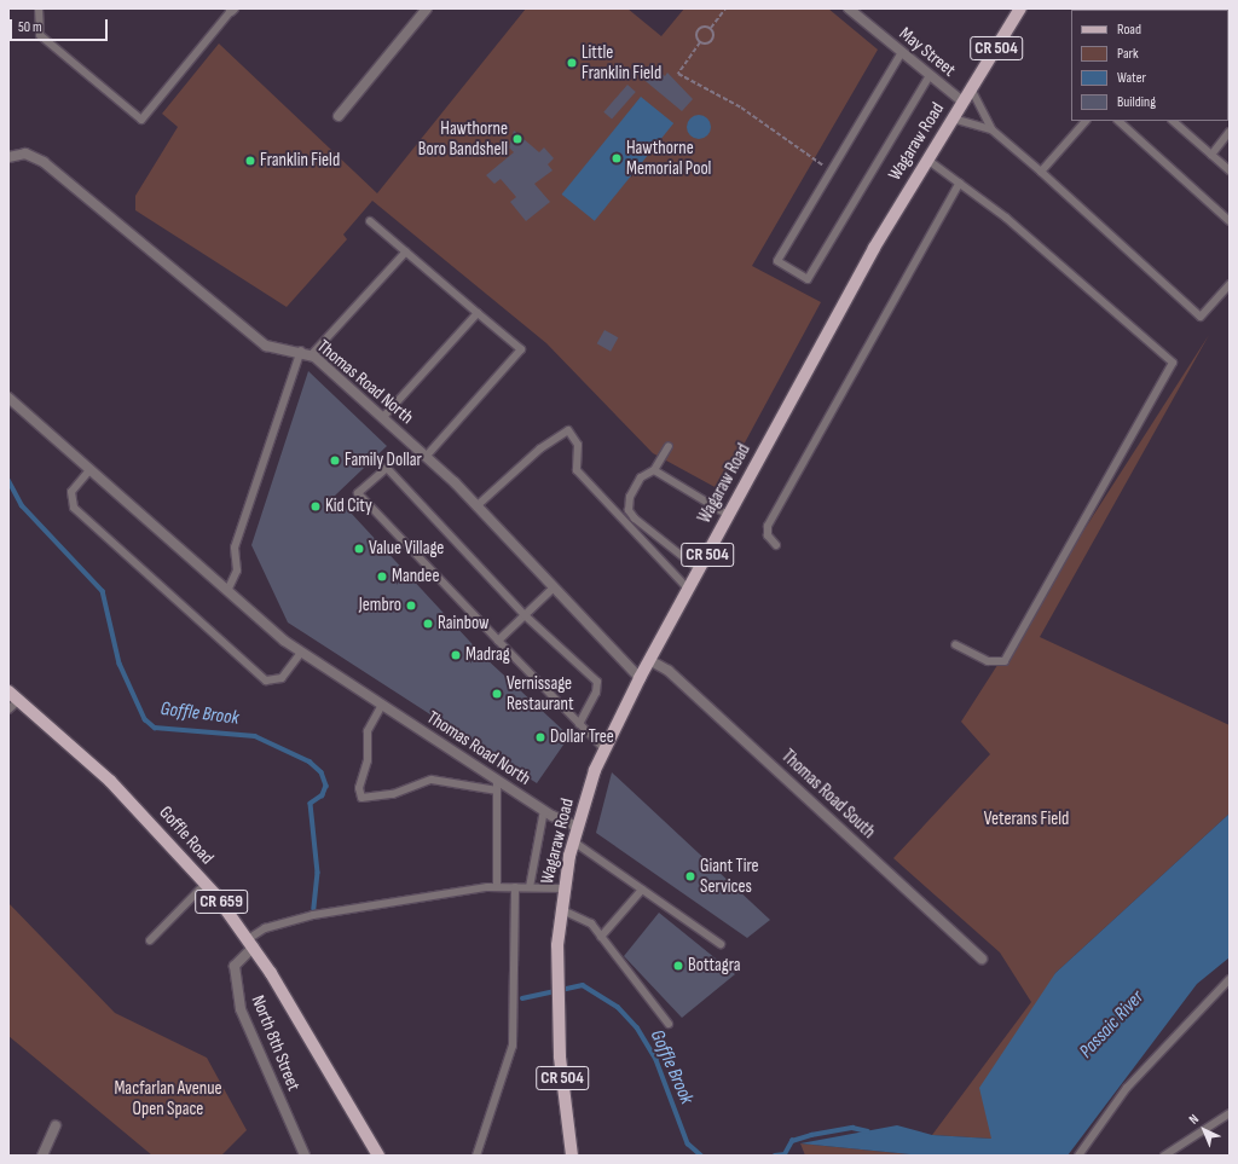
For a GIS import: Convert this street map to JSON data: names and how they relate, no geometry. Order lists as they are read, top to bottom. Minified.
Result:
{"streets":{"main road":["CR 504","Wagaraw Road","Goffle Road","CR 659"],"street":["May Street","Thomas Road North","Thomas Road South","North 8th Street"]},"crossings":[["May Street","Wagaraw Road"],["Wagaraw Road","Thomas Road North"],["Wagaraw Road","Thomas Road South"],["Goffle Road","North 8th Street"]],"water":["Goffle Brook","Passaic River"],"parks":["Veterans Field","Macfarlan Avenue Open Space"],"places":["Little Franklin Field","Hawthorne Boro Bandshell","Hawthorne Memorial Pool","Franklin Field","Family Dollar","Kid City","Value Village","Mandee","Jembro","Rainbow","Madrag","Vernissage Restaurant","Dollar Tree","Giant Tire Services","Bottagra"],"legend":["Road","Park","Water","Building"],"scale_bar":"50 m","north":"top left"}
